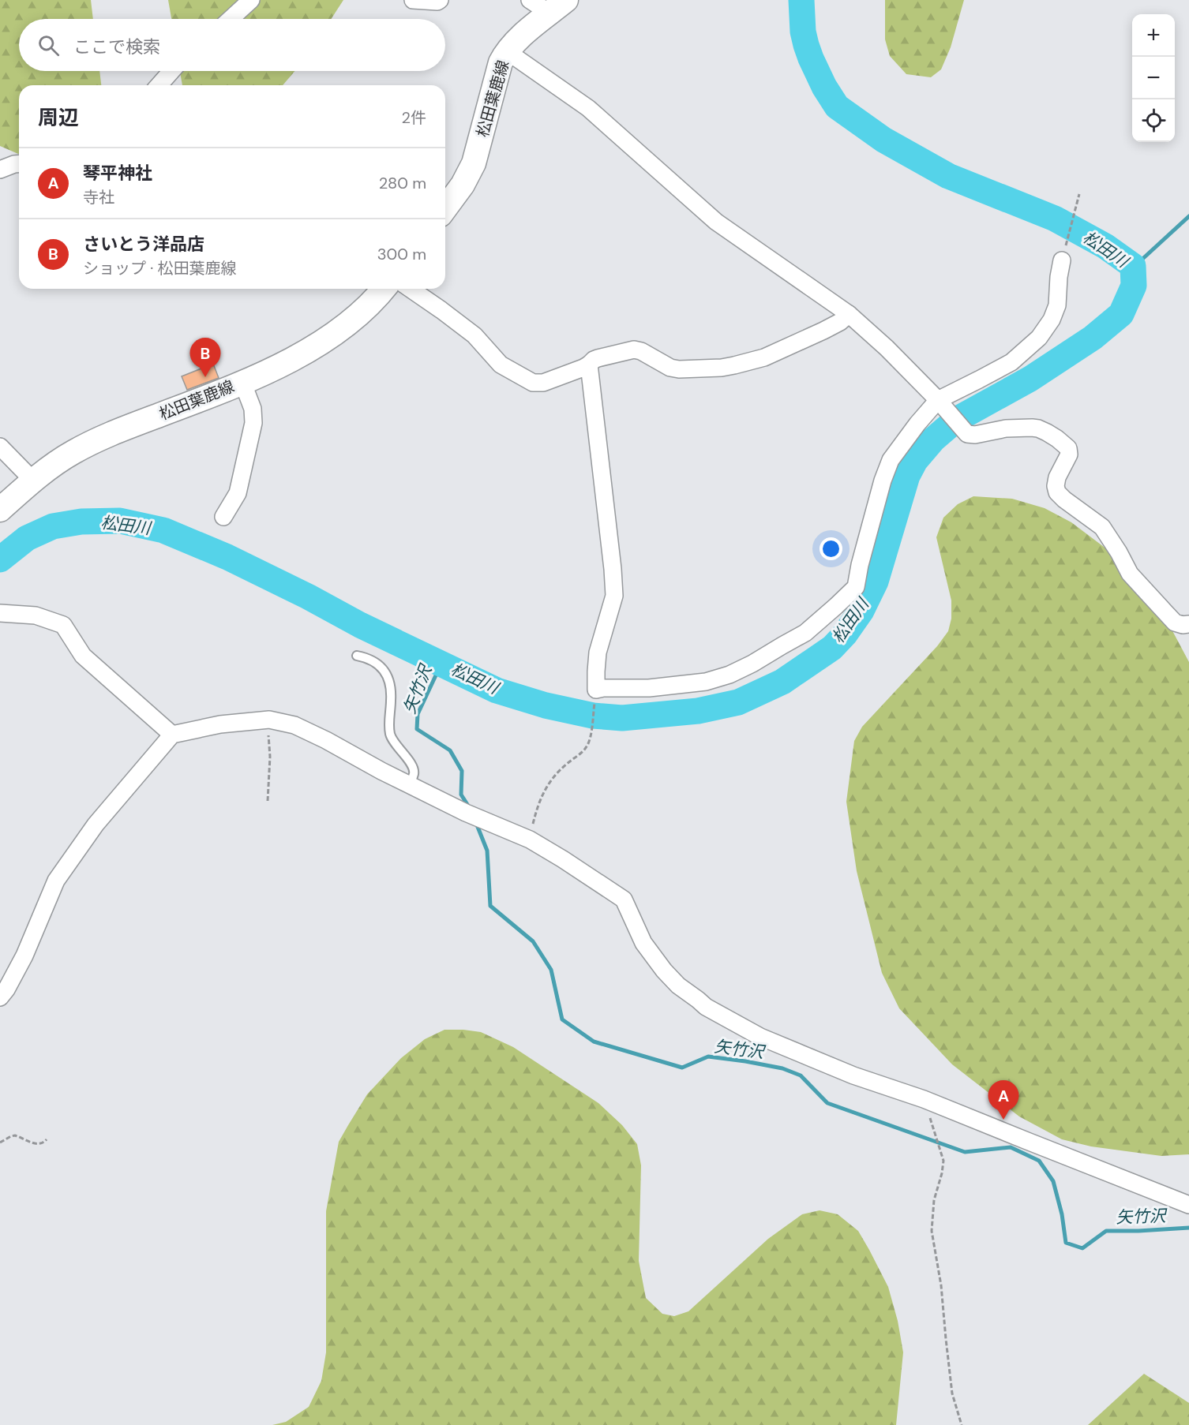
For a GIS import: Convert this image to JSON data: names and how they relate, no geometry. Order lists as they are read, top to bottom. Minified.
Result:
{"streets":{"main road":["松田葉鹿線"]},"water":["松田川","矢竹沢"],"page":{"map_buttons":["+","−"],"search":"ここで検索","heading":["周辺","2件"],"list":[{"mark":"A","name":"琴平神社","note":"寺社","value":"280 m"},{"mark":"B","name":"さいとう洋品店","note":"ショップ · 松田葉鹿線","value":"300 m"}],"pins":["B","A"]}}
